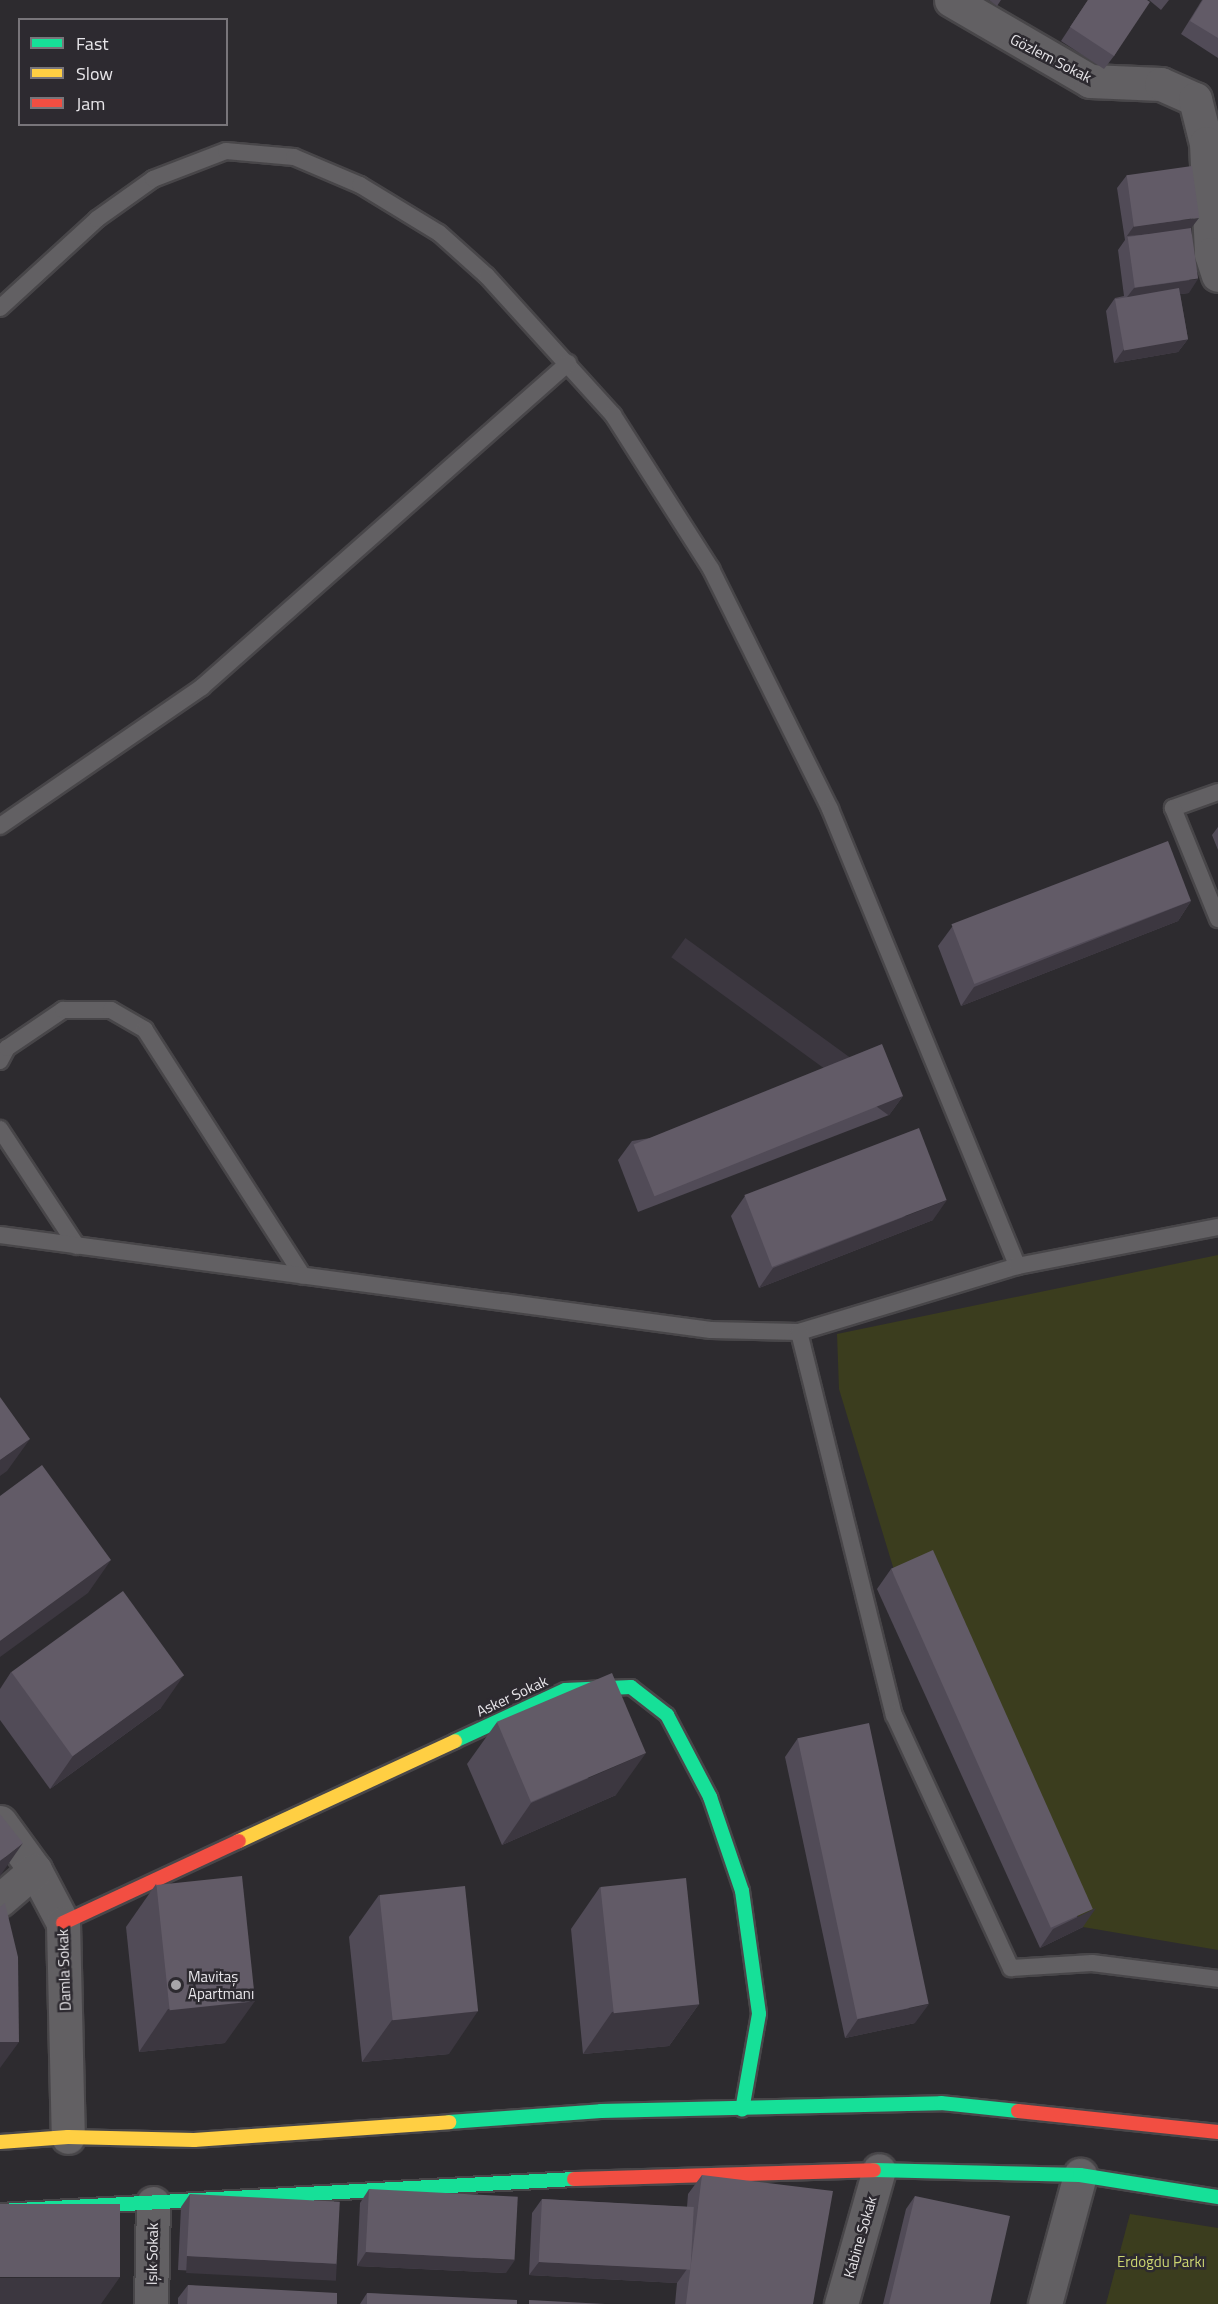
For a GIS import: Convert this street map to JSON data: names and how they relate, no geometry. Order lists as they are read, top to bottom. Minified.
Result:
{"streets":{"main road":["Asker Sokak"],"street":["Gözlem Sokak","Damla Sokak","Kabine Sokak","Işık Sokak"]},"crossings":[["Asker Sokak","Damla Sokak"]],"parks":["Erdoğdu Parkı"],"places":["Mavitaş Apartmanı"],"legend":["Fast","Slow","Jam"]}
